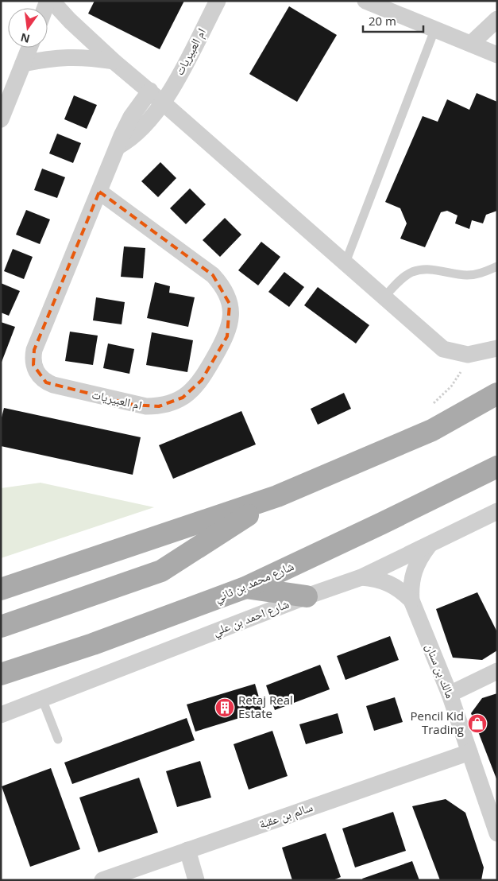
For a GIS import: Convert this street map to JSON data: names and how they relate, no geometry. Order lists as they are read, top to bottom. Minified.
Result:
{"streets":{"main road":["شارع محمد بن ثاني"],"street":["ام العبيريات","شارع احمد بن علي","مالك بن سنان","سالم بن عقبة"]},"crossings":[["شارع احمد بن علي","مالك بن سنان"],["مالك بن سنان","سالم بن عقبة"]],"places":{"building":["Retaj Real Estate"],"shop":["Pencil Kid Trading"]},"scale_bar":"20 m","north":"bottom"}
